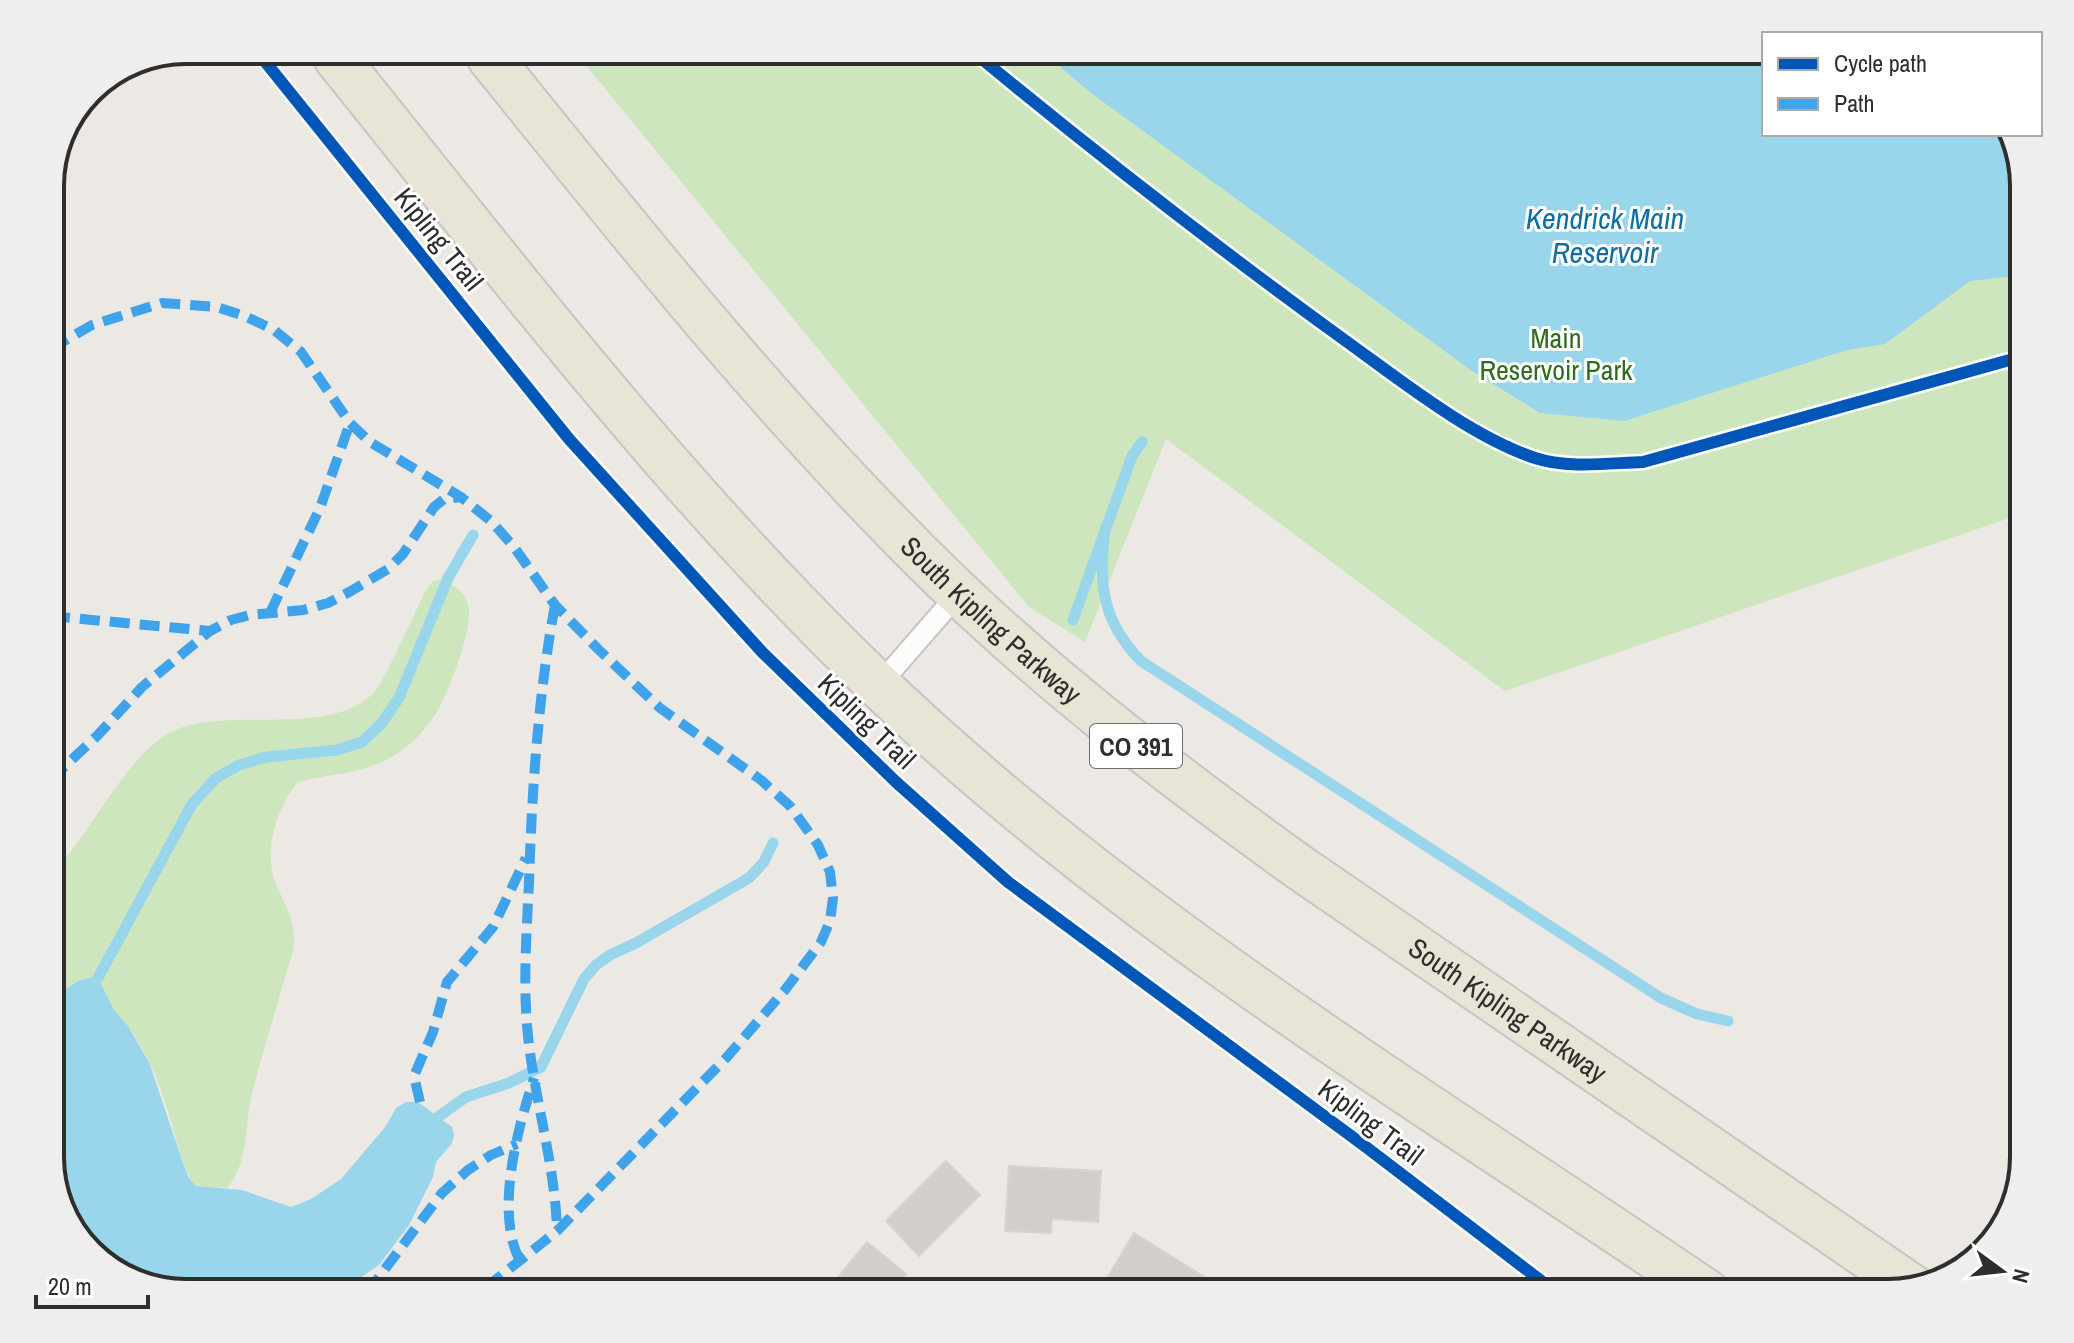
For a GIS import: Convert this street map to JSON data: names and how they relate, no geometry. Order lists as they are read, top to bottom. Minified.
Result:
{"streets":{"main road":["South Kipling Parkway","CO 391"],"cycle path":["Kipling Trail"]},"water":["Kendrick Main Reservoir"],"parks":["Main Reservoir Park"],"legend":["Cycle path","Path"],"scale_bar":"20 m","north":"right"}
